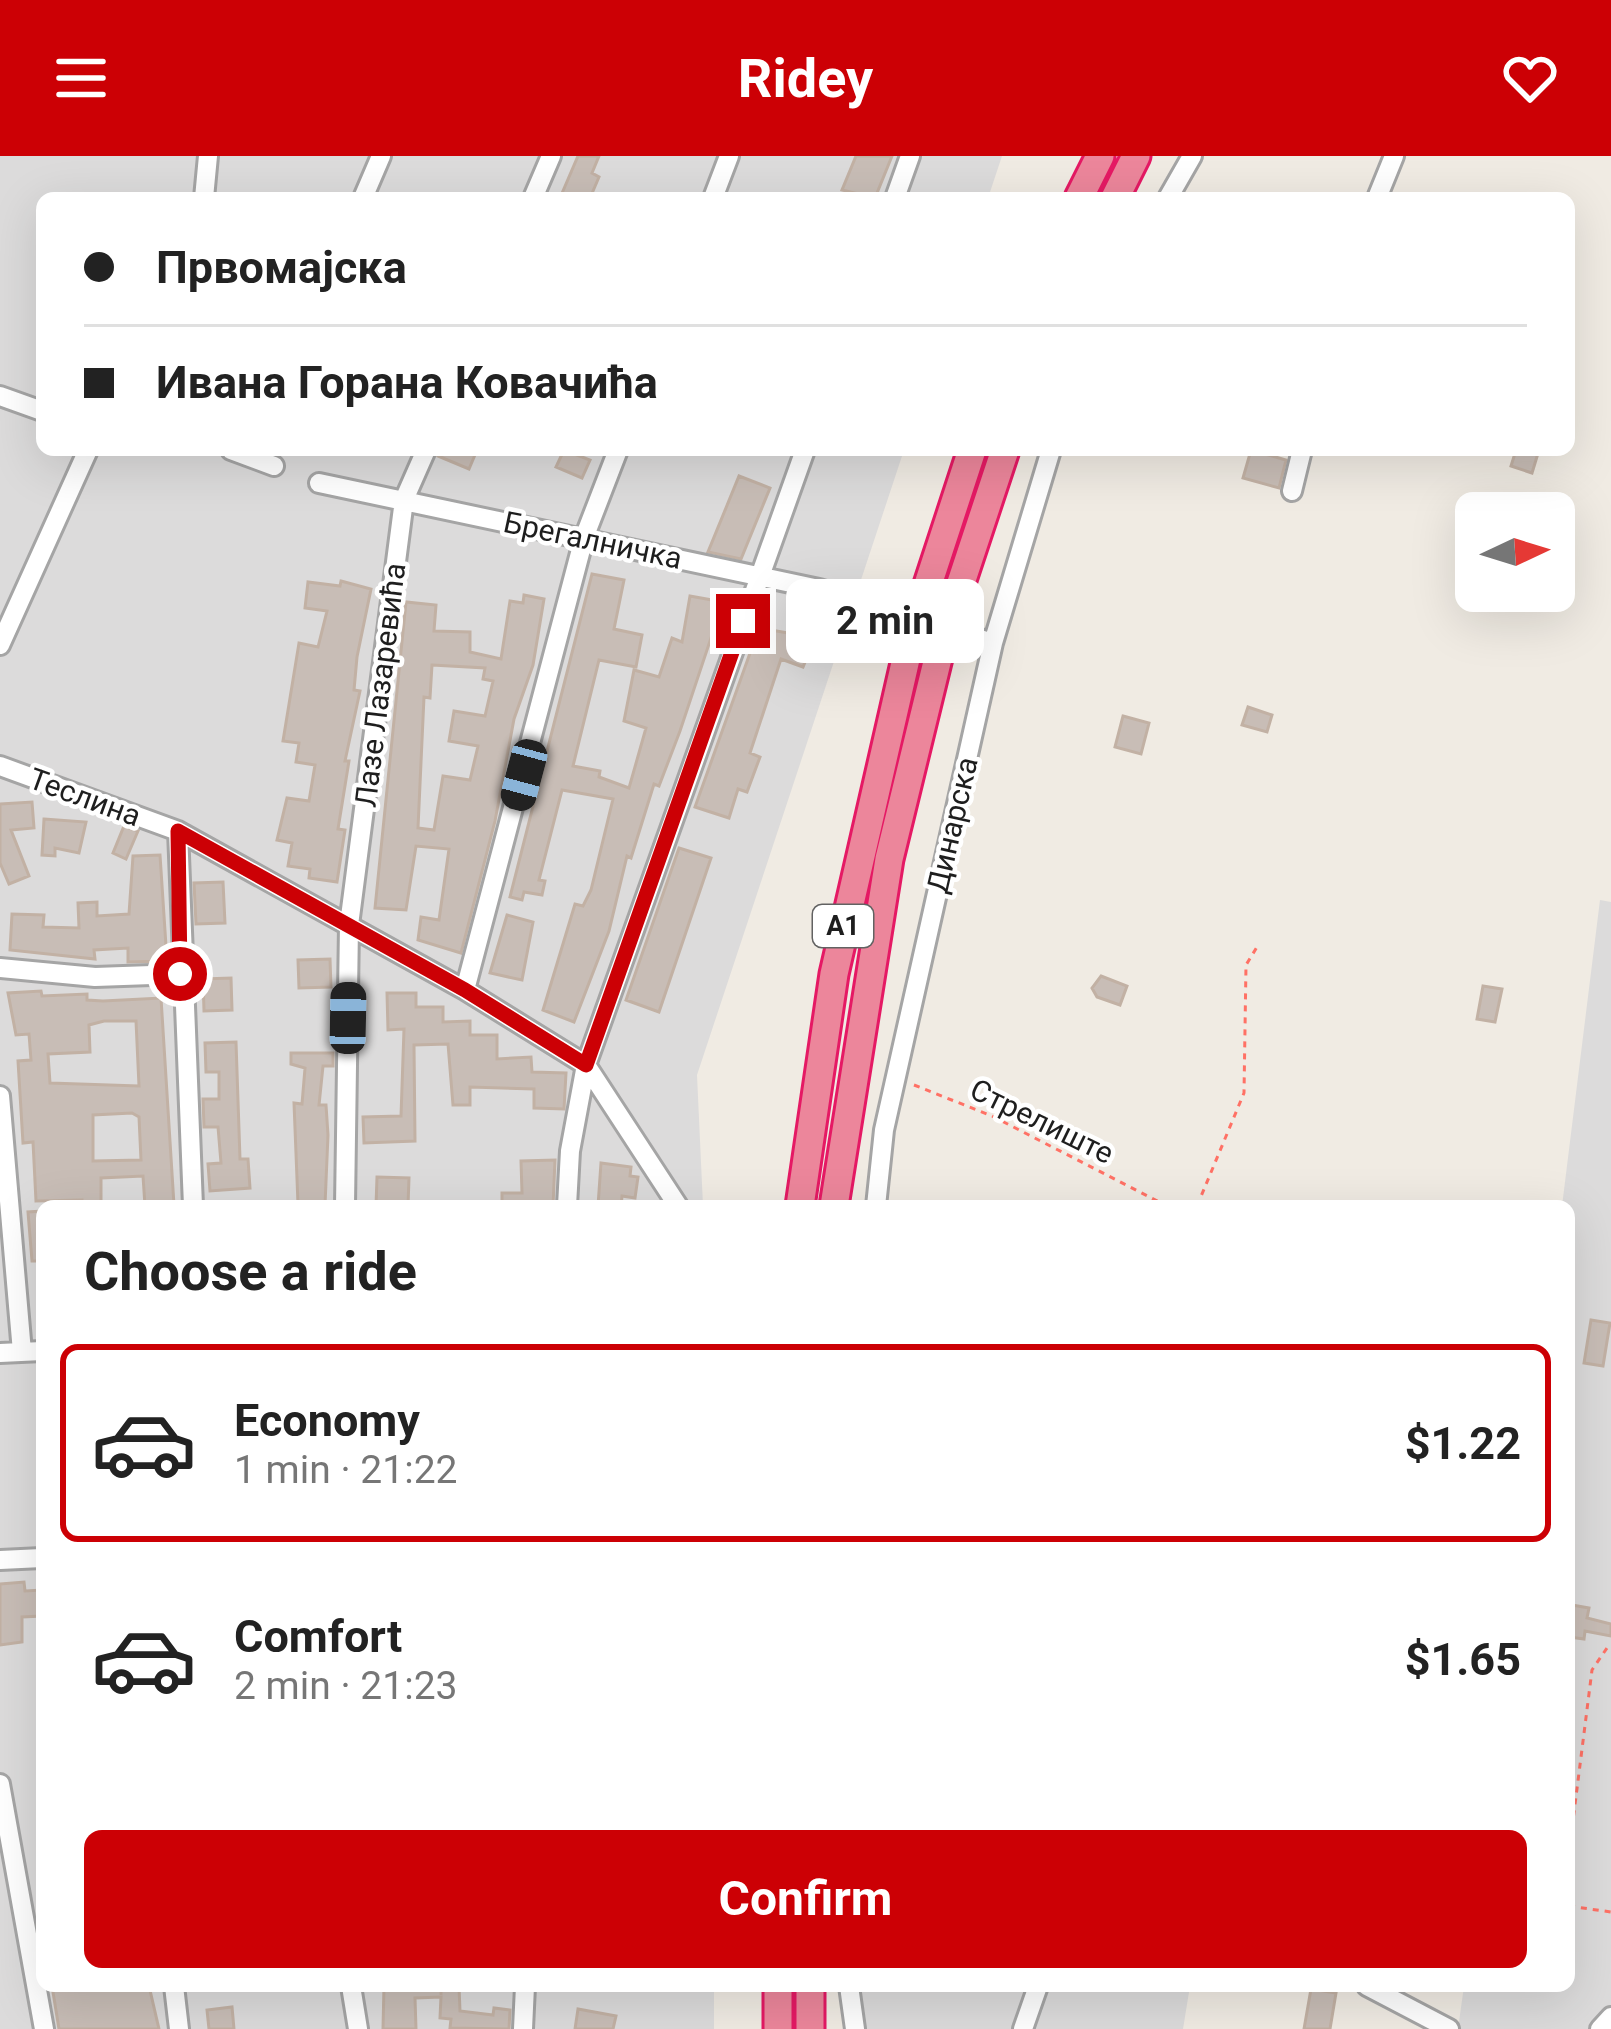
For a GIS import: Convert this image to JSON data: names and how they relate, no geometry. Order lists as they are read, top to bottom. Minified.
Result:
{"streets":{"highway":["A1"],"street":["Брегалничка","Лазе Лазаревића","Теслина","Динарска"],"path":["Стрелиште"]},"crossings":[["Брегалничка","Лазе Лазаревића"],["Брегалничка","Динарска"],["Лазе Лазаревића","Теслина"],["Динарска","Стрелиште"]],"north":"right","page":{"header":"Ridey","banner":["Првомајска","Ивана Горана Ковачића"],"bubble":"2 min","heading":"Choose a ride","list":[{"name":"Economy","note":"1 min · 21:22","value":"$1.22"},{"name":"Comfort","note":"2 min · 21:23","value":"$1.65"}],"buttons":"Confirm"}}
